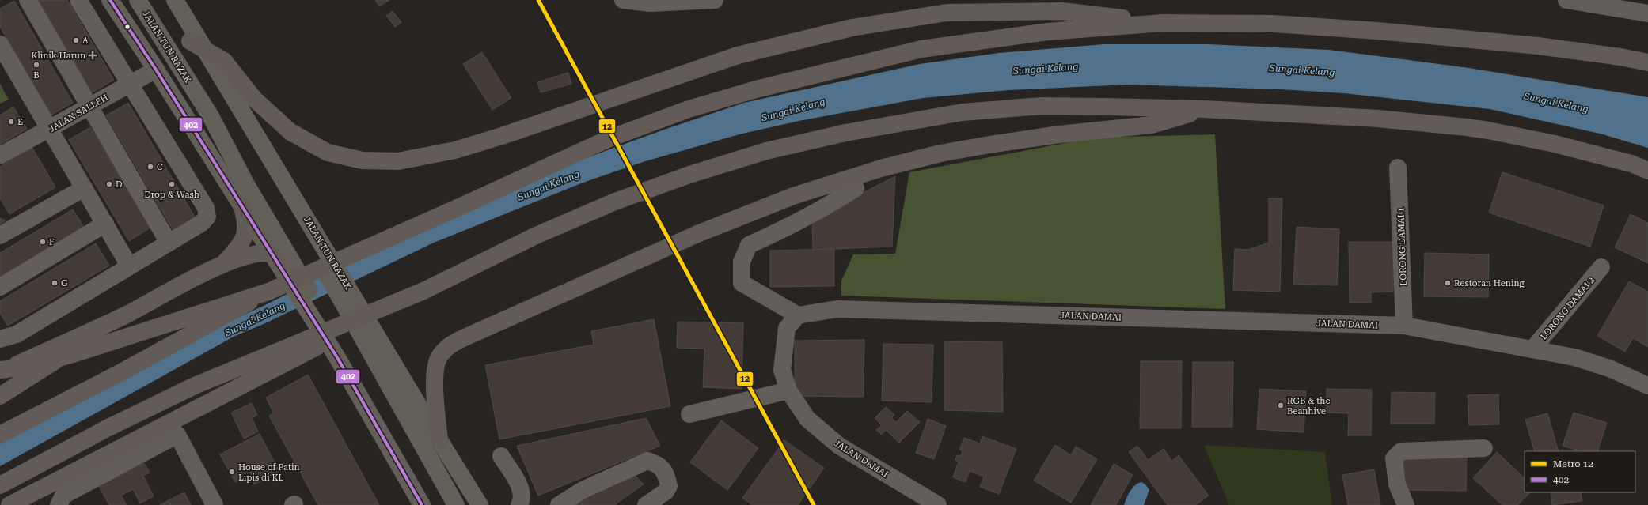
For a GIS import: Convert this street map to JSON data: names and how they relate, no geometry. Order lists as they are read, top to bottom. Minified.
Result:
{"streets":{"main road":["JALAN TUN RAZAK"],"street":["JALAN SALLEH","LORONG DAMAI 1","LORONG DAMAI 2","JALAN DAMAI"]},"crossings":[["LORONG DAMAI 1","JALAN DAMAI"],["LORONG DAMAI 2","JALAN DAMAI"]],"water":["Sungai Kelang"],"places":{"other":["A","B","E","C","D","Drop & Wash","F","G","Restoran Hening","RGB & the Beanhive","House of Patin Lipis di KL"],"health":["Klinik Harun"]},"lines":["metro line 12","transit line 402"],"legend":["Metro 12","402"]}
